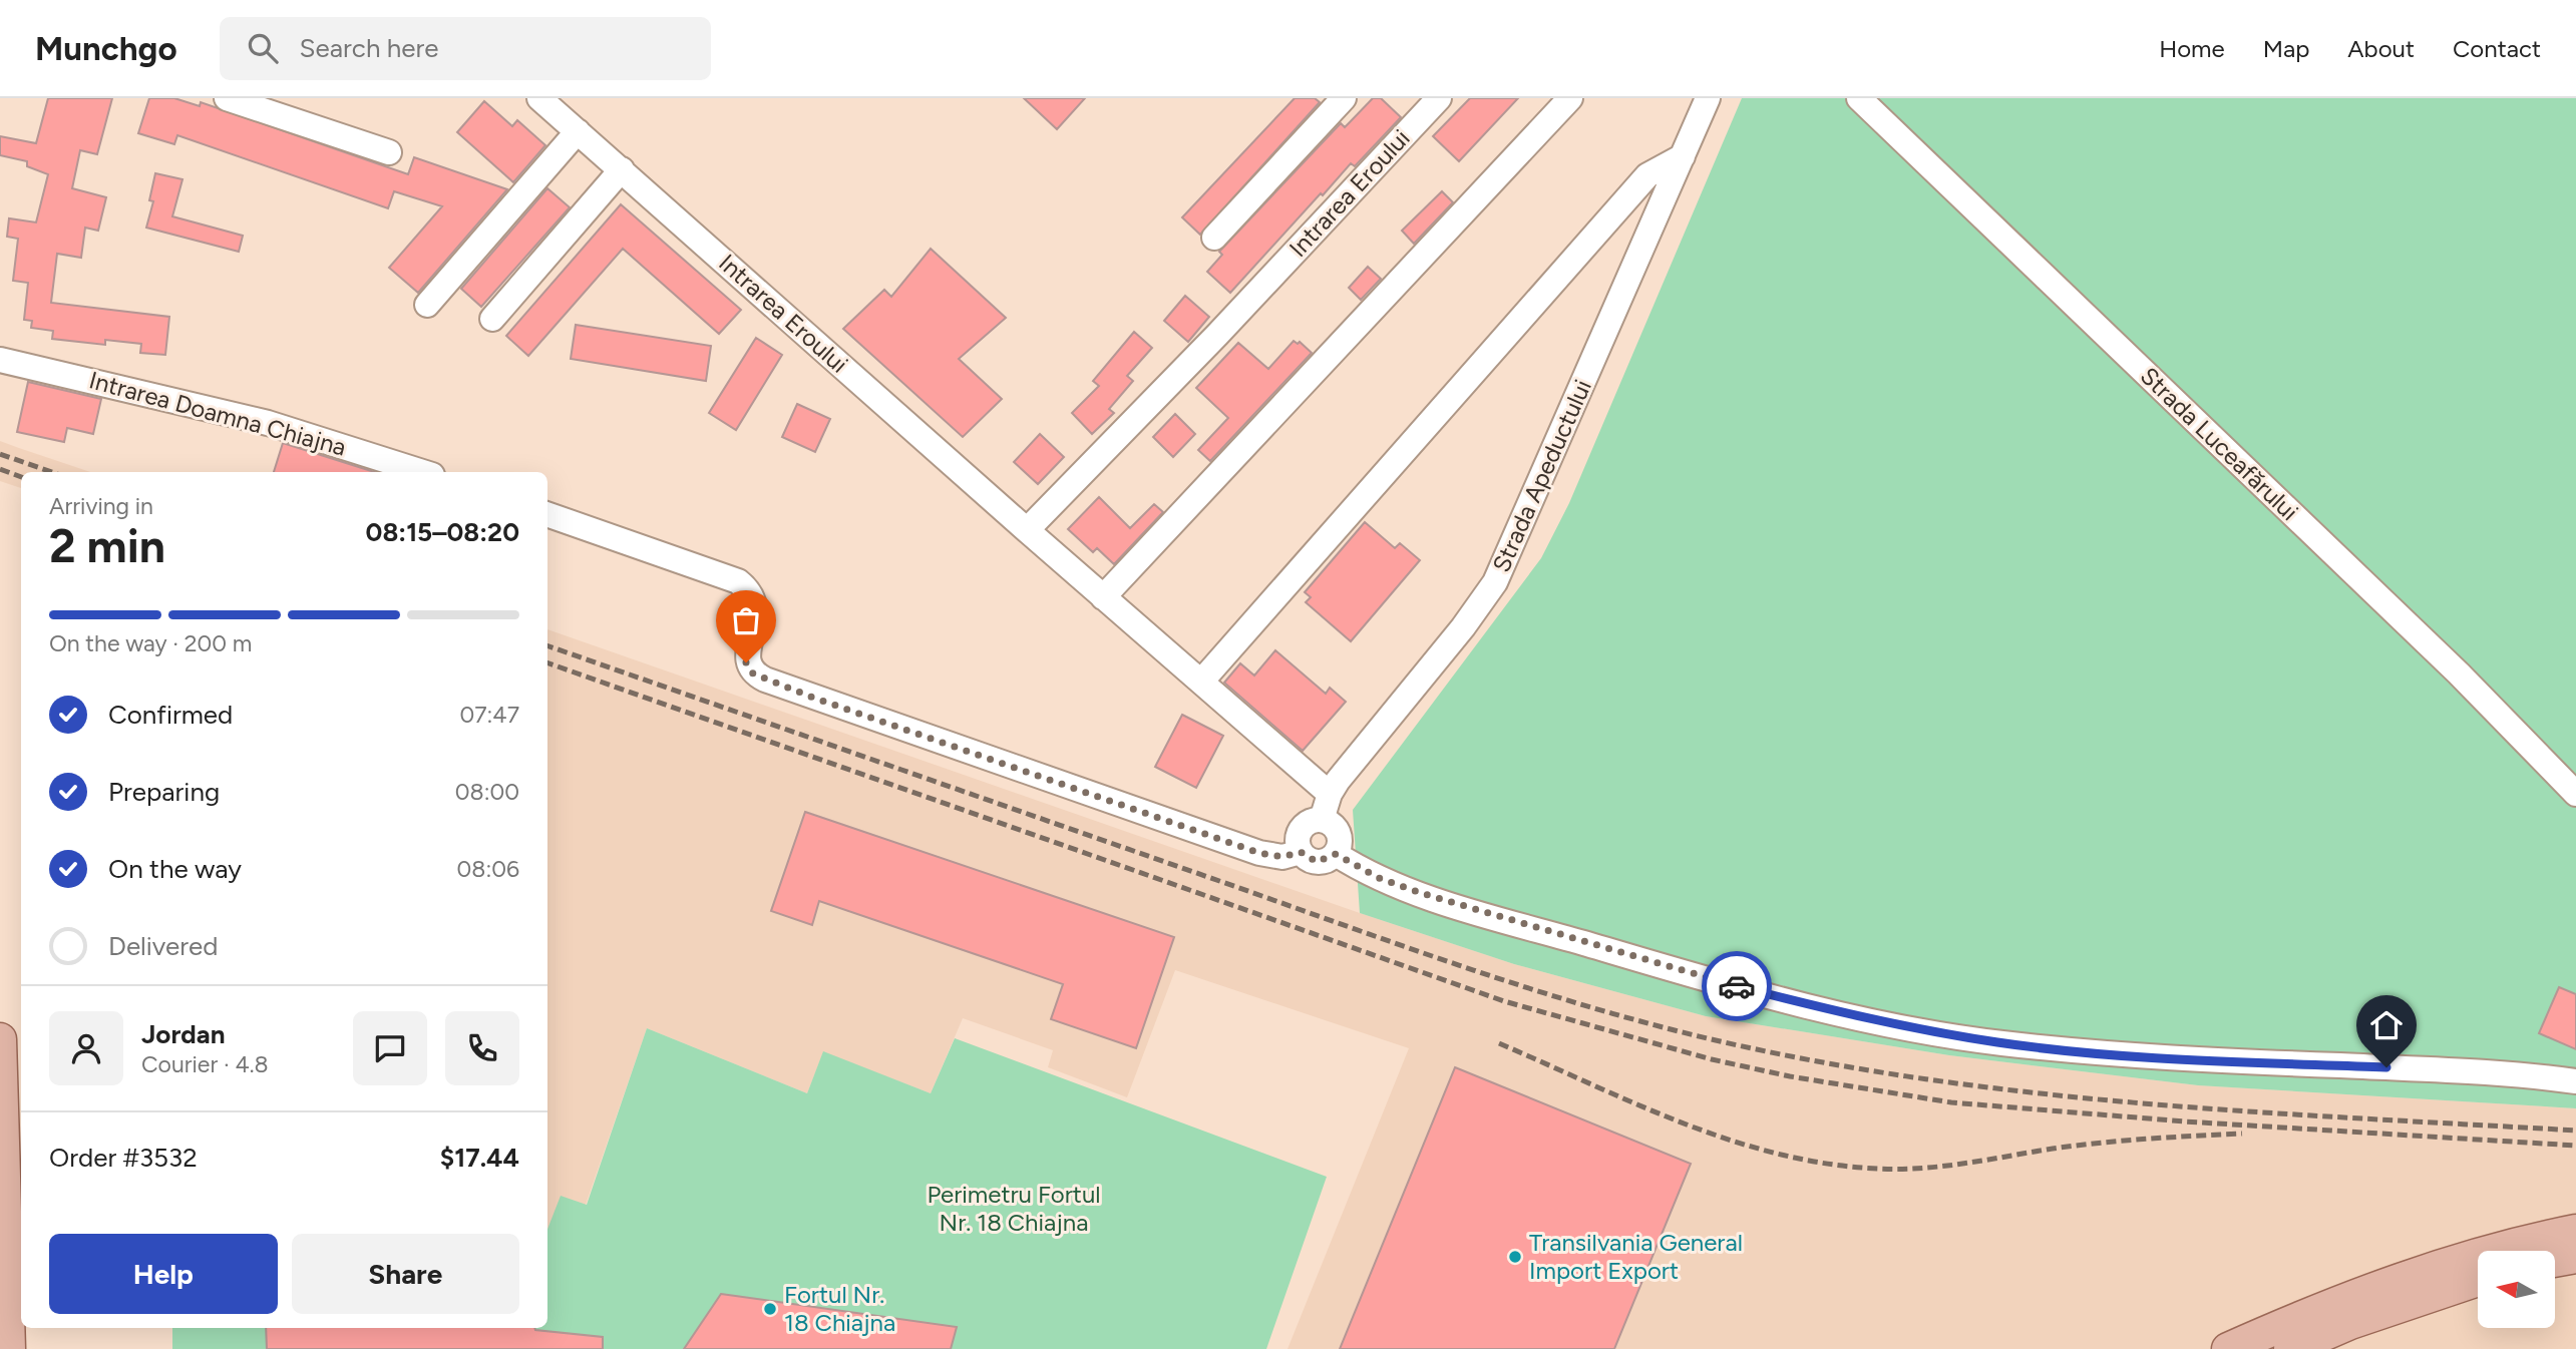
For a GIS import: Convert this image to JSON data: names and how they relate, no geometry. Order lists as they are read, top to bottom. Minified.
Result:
{"streets":{"street":["Intrarea Eroului","Intrarea Doamna Chiajna","Strada Luceafărului","Strada Apeductului"]},"crossings":[["Intrarea Eroului","Strada Apeductului"]],"parks":["Perimetru Fortul Nr. 18 Chiajna"],"places":["Transilvania General Import Export","Fortul Nr. 18 Chiajna"],"north":"left","page":{"header":"Munchgo","search":"Search here","nav":["Home","Map","About","Contact"],"heading":["2 min","Arriving in","08:15–08:20"],"panel":["Jordan","Courier · 4.8","Order #3532","$17.44"],"bar":"On the way · 200 m","list":[["Confirmed","07:47"],["Preparing","08:00"],["On the way","08:06"],"Delivered"],"buttons":["Help","Share"]}}
